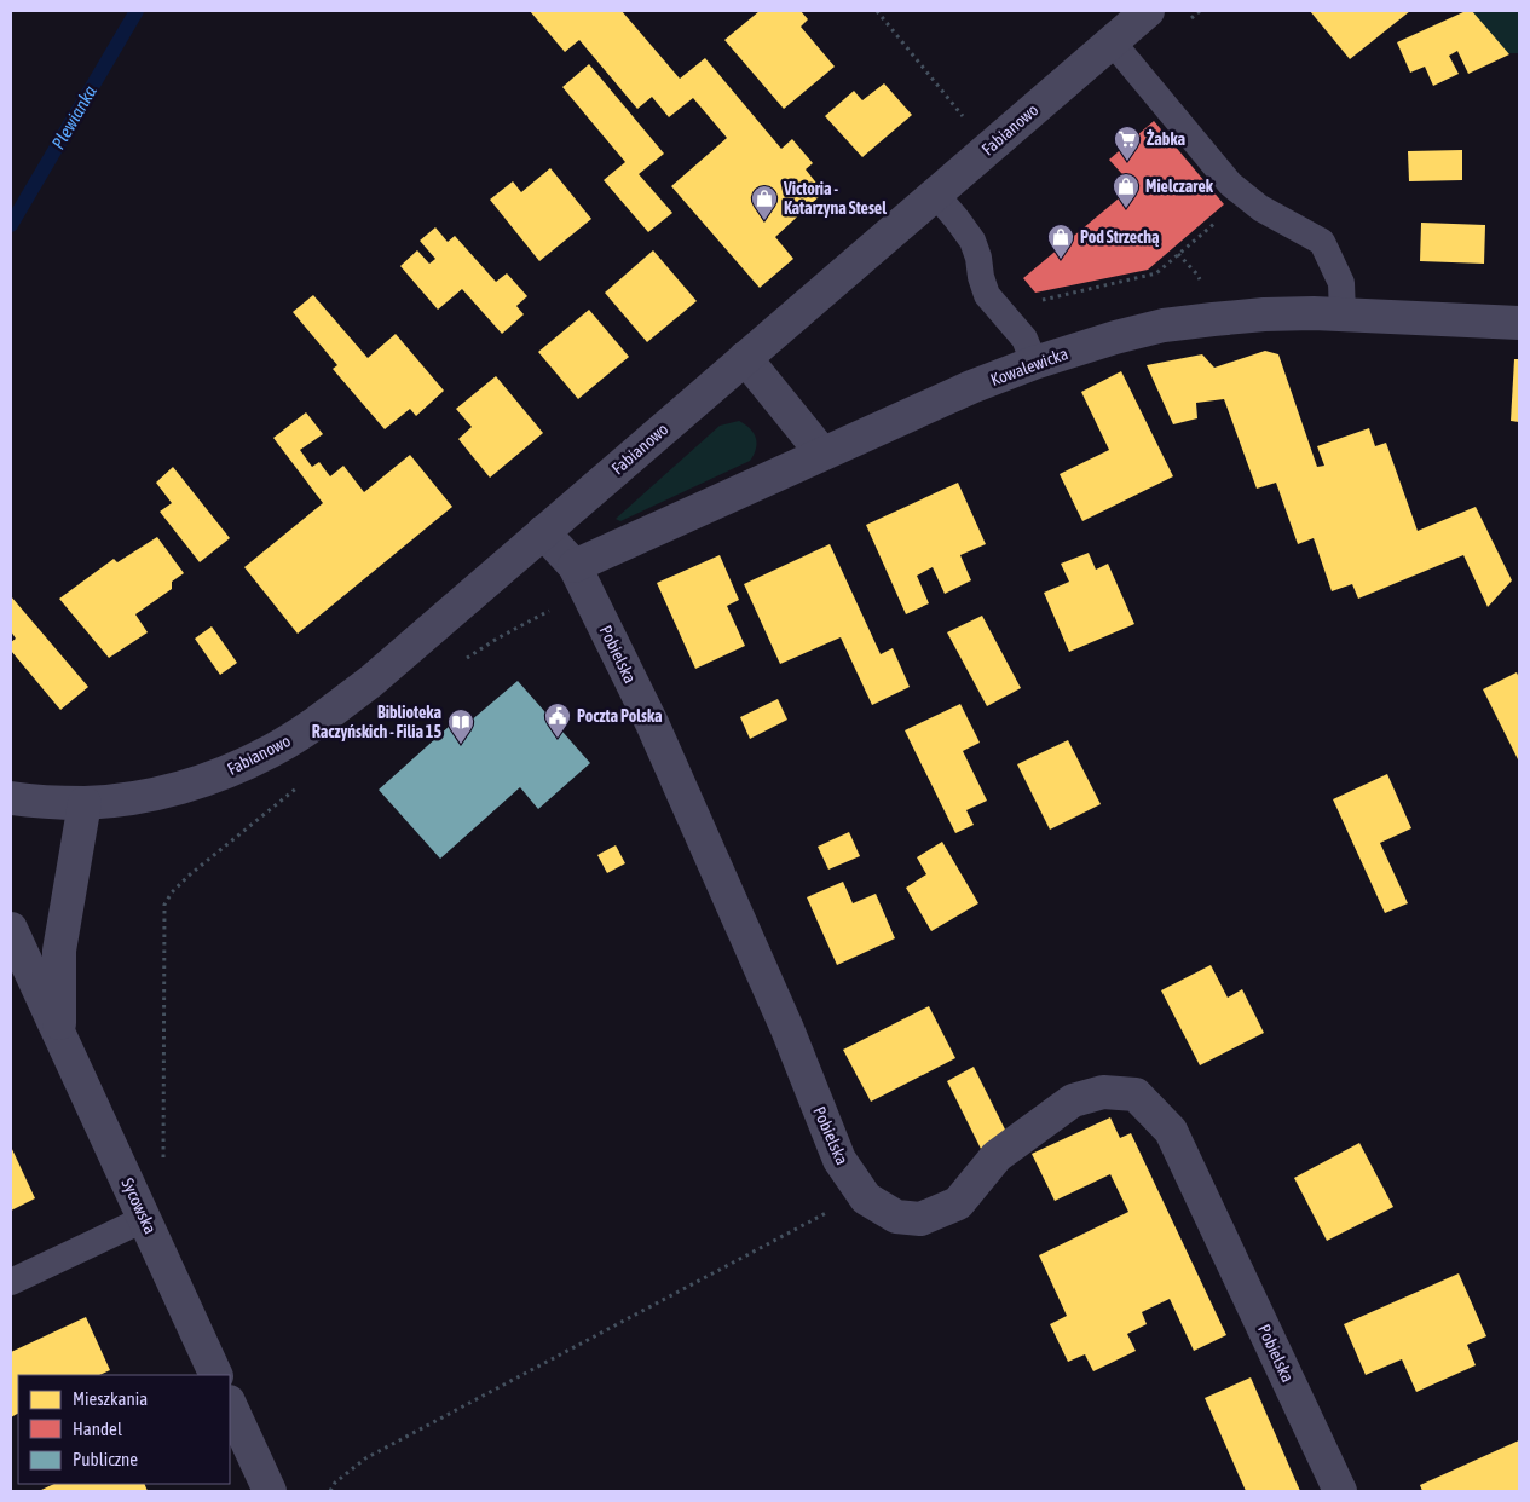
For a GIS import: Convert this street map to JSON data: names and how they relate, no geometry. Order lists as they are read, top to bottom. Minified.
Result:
{"streets":{"street":["Fabianowo","Kowalewicka","Pobielska","Sycowska"]},"crossings":[["Fabianowo","Pobielska"],["Fabianowo","Sycowska"],["Kowalewicka","Pobielska"]],"water":["Plewianka"],"places":{"supermarket":["Żabka"],"shop":["Mielczarek","Victoria - Katarzyna Stesel","Pod Strzechą"],"public building":["Poczta Polska"],"library":["Biblioteka Raczyńskich - Filia 15"]},"legend":["Mieszkania","Handel","Publiczne"]}
